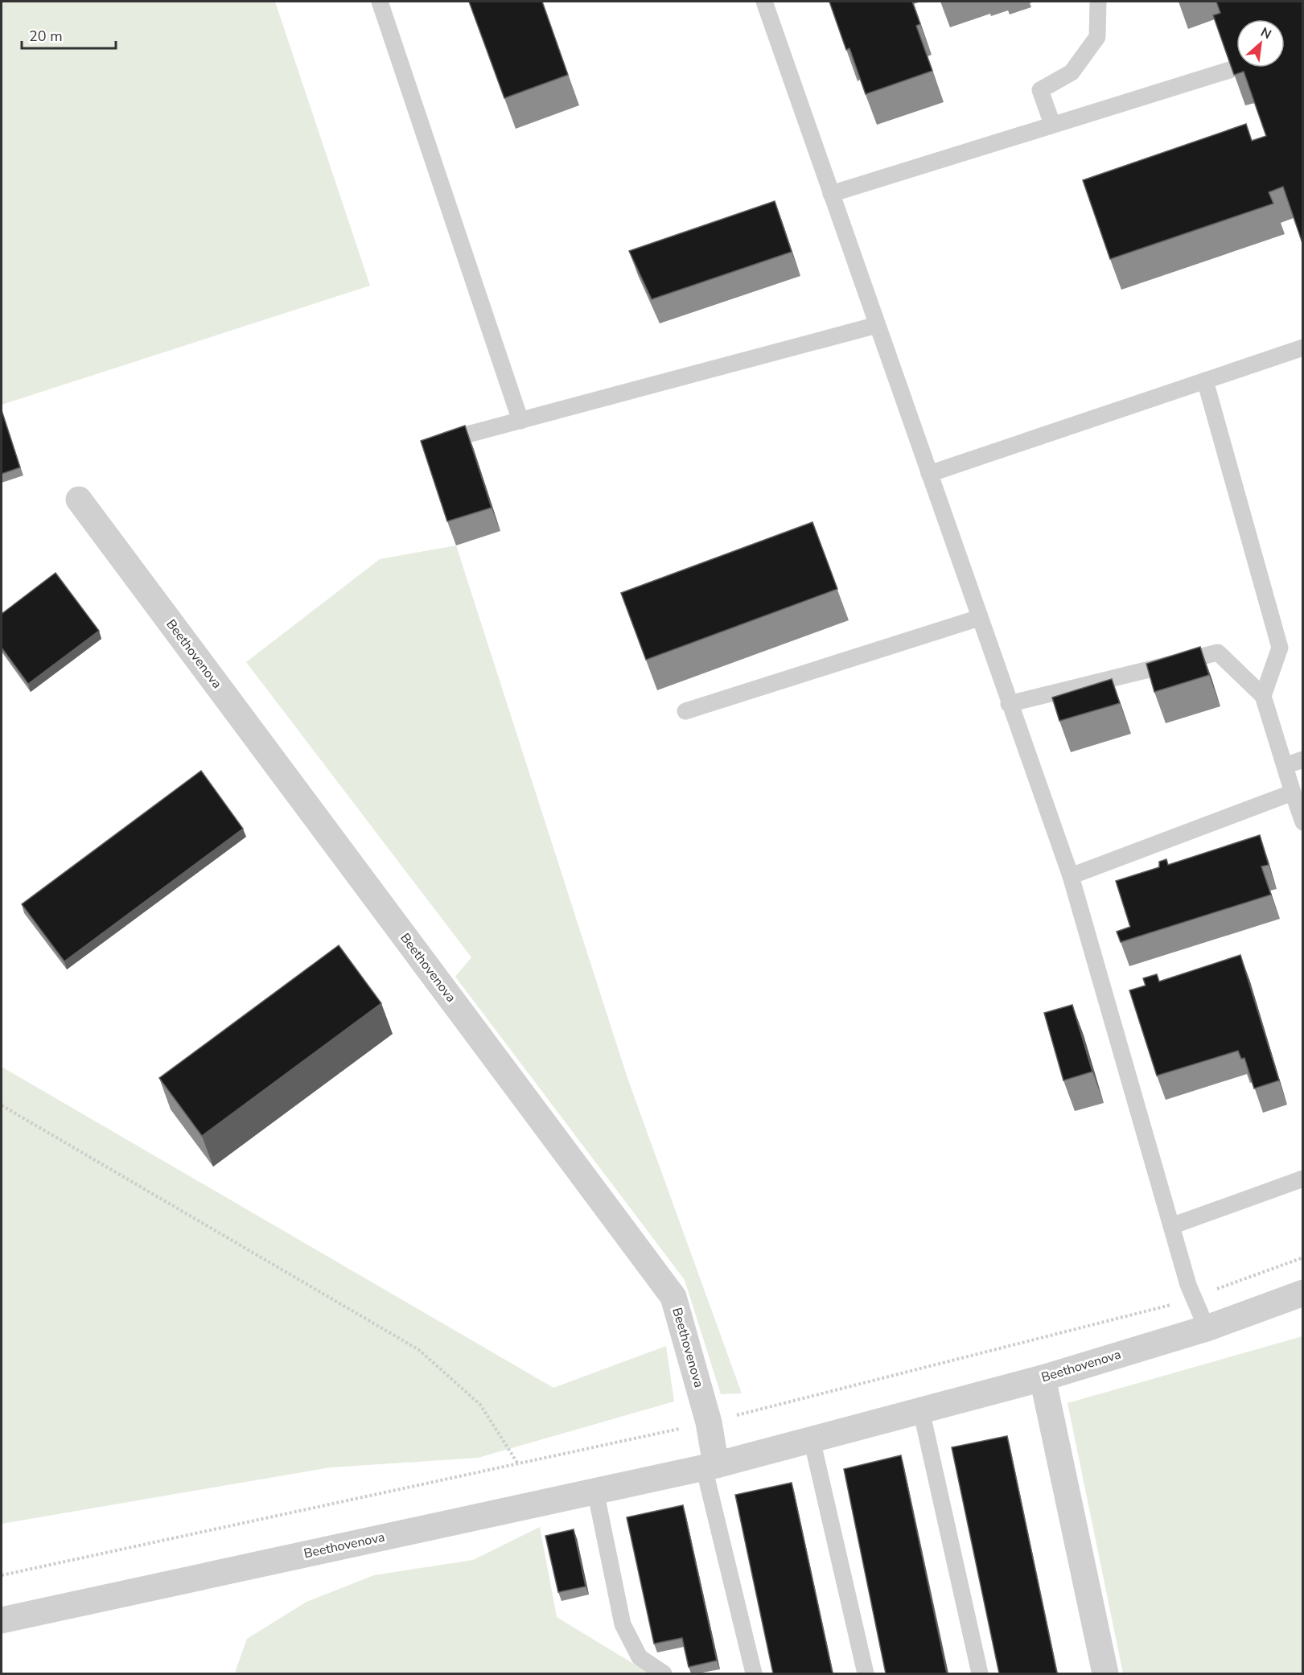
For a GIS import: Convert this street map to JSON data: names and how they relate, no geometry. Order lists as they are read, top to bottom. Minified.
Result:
{"streets":{"street":["Beethovenova"]},"scale_bar":"20 m","north":"top right"}
